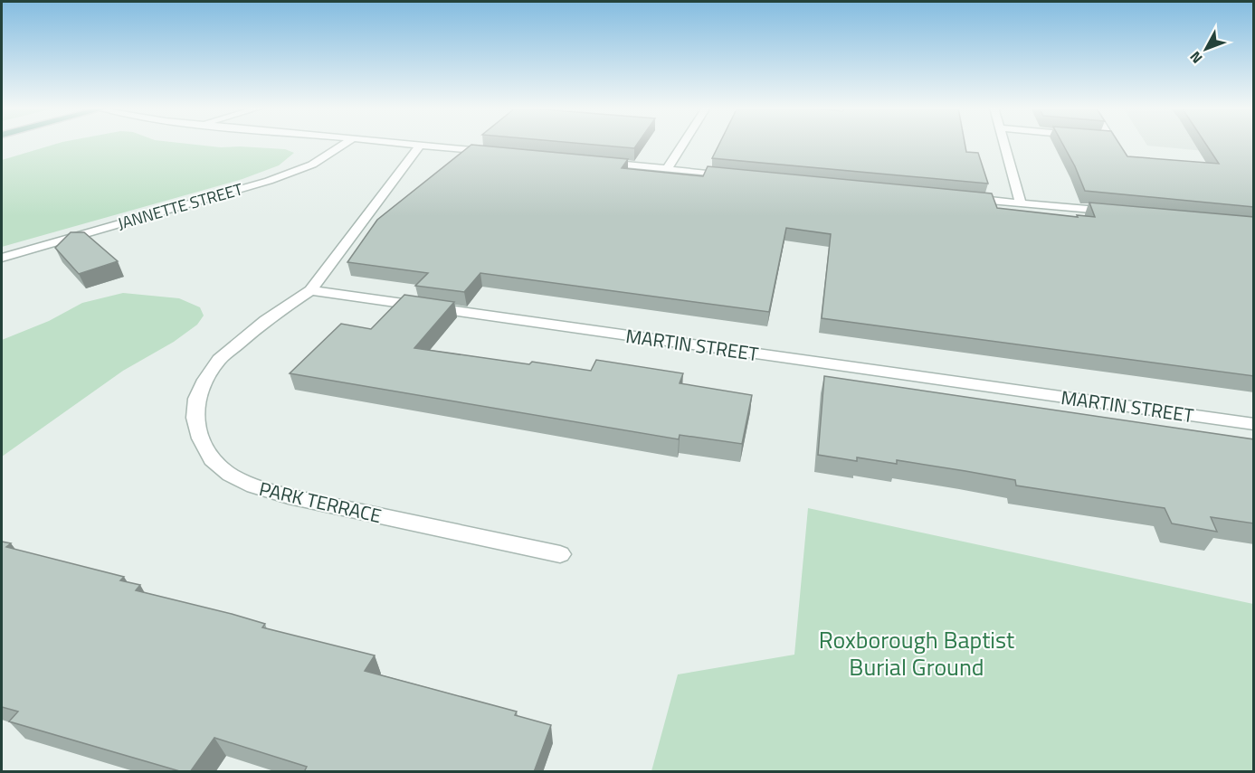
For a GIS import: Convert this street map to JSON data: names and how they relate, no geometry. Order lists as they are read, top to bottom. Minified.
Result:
{"streets":{"street":["JANNETTE STREET","MARTIN STREET","PARK TERRACE"]},"crossings":[["MARTIN STREET","PARK TERRACE"]],"parks":["Roxborough Baptist Burial Ground"],"north":"bottom left"}
